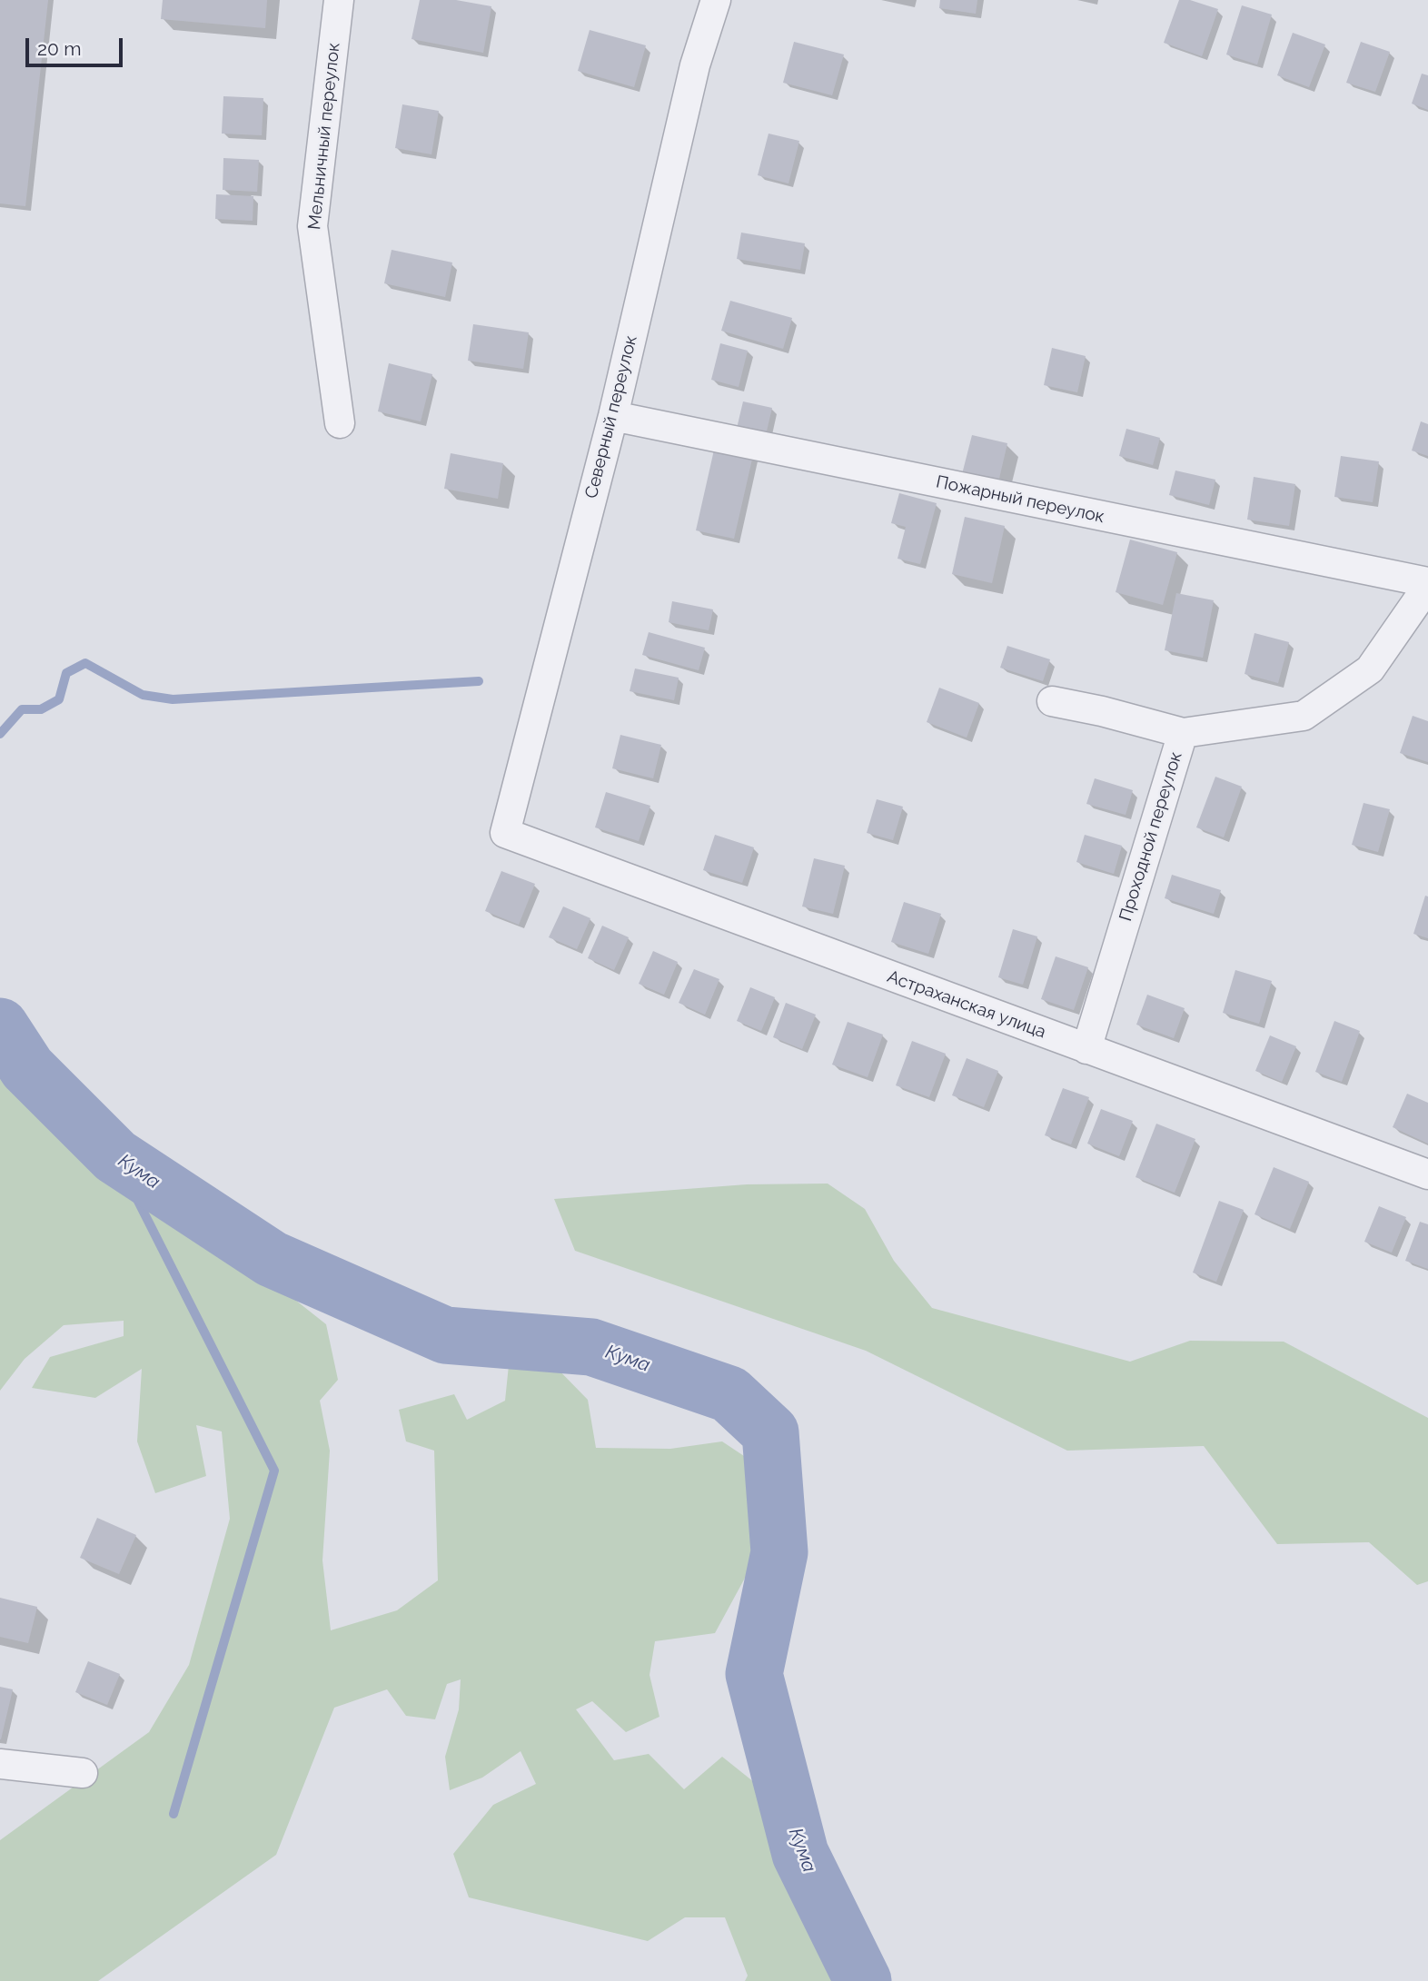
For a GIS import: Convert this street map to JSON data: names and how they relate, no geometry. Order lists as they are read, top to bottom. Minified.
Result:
{"streets":{"street":["Мельничный переулок","Северный переулок","Пожарный переулок","Проходной переулок","Астраханская улица"]},"crossings":[["Северный переулок","Пожарный переулок"],["Северный переулок","Астраханская улица"],["Пожарный переулок","Проходной переулок"],["Проходной переулок","Астраханская улица"]],"water":["Кума"],"scale_bar":"20 m"}
